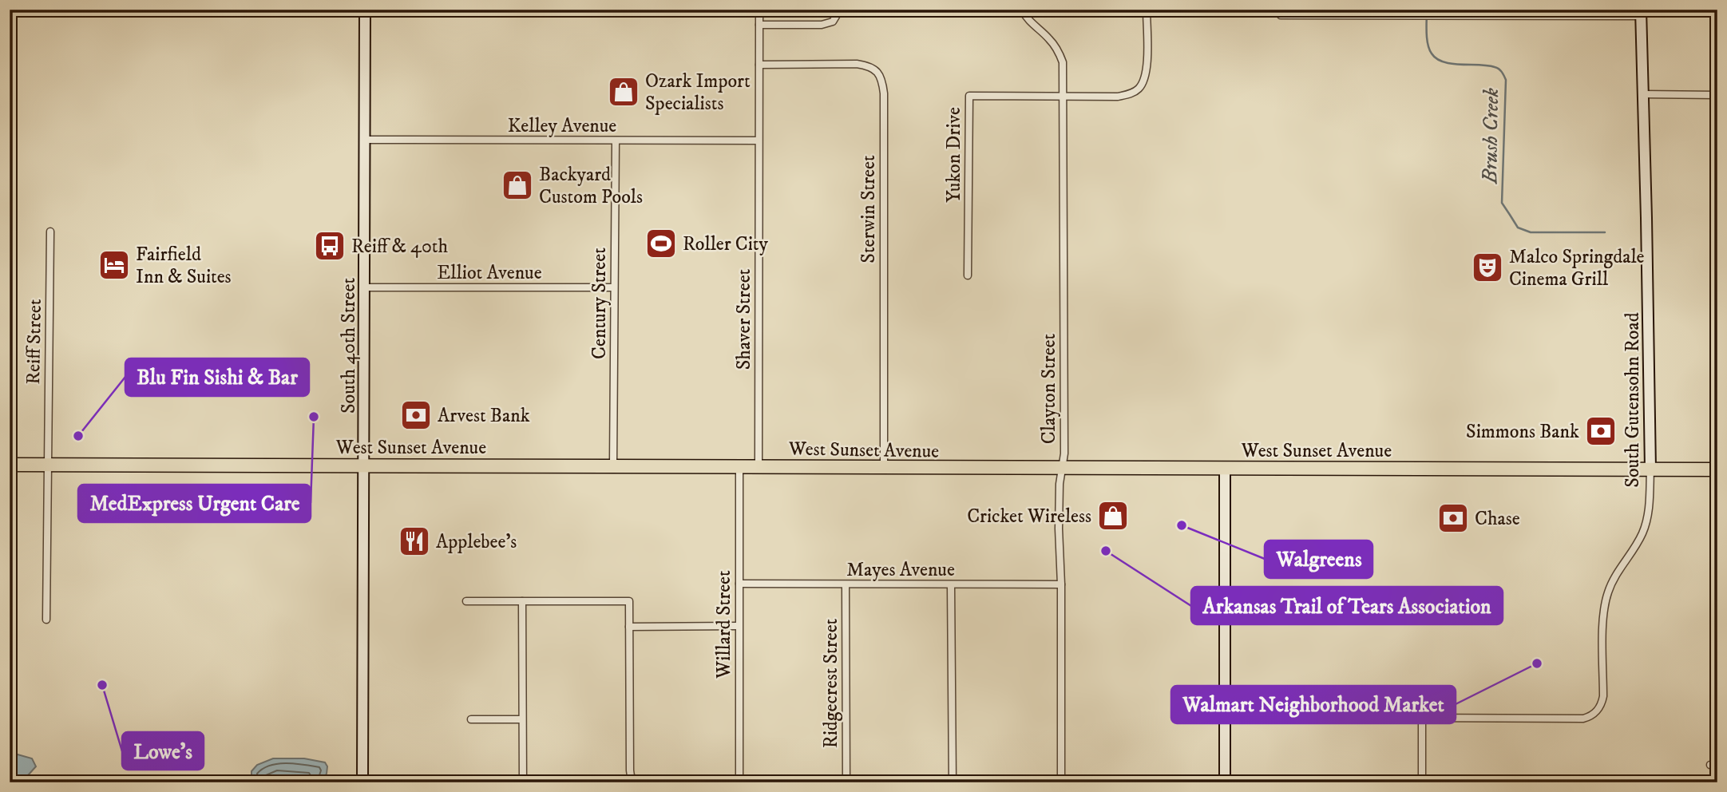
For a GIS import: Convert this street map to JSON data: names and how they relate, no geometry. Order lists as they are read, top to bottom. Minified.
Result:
{"streets":{"highway":["West Sunset Avenue"],"street":["Kelley Avenue","Yukon Drive","Sterwin Street","Elliot Avenue","Century Street","Shaver Street","Reiff Street","South 40th Street","Clayton Street","South Gutensohn Road","Mayes Avenue","Willard Street","Ridgecrest Street"]},"crossings":[["Kelley Avenue","Century Street"],["Kelley Avenue","Shaver Street"],["Kelley Avenue","South 40th Street"],["Yukon Drive","Clayton Street"],["Sterwin Street","Shaver Street"],["Sterwin Street","West Sunset Avenue"],["Elliot Avenue","Century Street"],["Elliot Avenue","South 40th Street"],["Century Street","West Sunset Avenue"],["Shaver Street","West Sunset Avenue"],["Reiff Street","West Sunset Avenue"],["South 40th Street","West Sunset Avenue"],["Clayton Street","West Sunset Avenue"],["Clayton Street","Mayes Avenue"],["South Gutensohn Road","West Sunset Avenue"],["West Sunset Avenue","Willard Street"],["Mayes Avenue","Willard Street"],["Mayes Avenue","Ridgecrest Street"]],"water":["Brush Creek"],"places":{"shop":["Ozark Import Specialists","Backyard Custom Pools","Cricket Wireless"],"sports":["Roller City"],"bus stop":["Reiff & 40th"],"hotel":["Fairfield Inn & Suites"],"theatre":["Malco Springdale Cinema Grill"],"bank":["Arvest Bank","Simmons Bank","Chase"],"other":["MedExpress Urgent Care","Blu Fin Sishi & Bar","Walgreens","Arkansas Trail of Tears Association","Walmart Neighborhood Market","Lowe's"],"restaurant":["Applebee's"]}}
